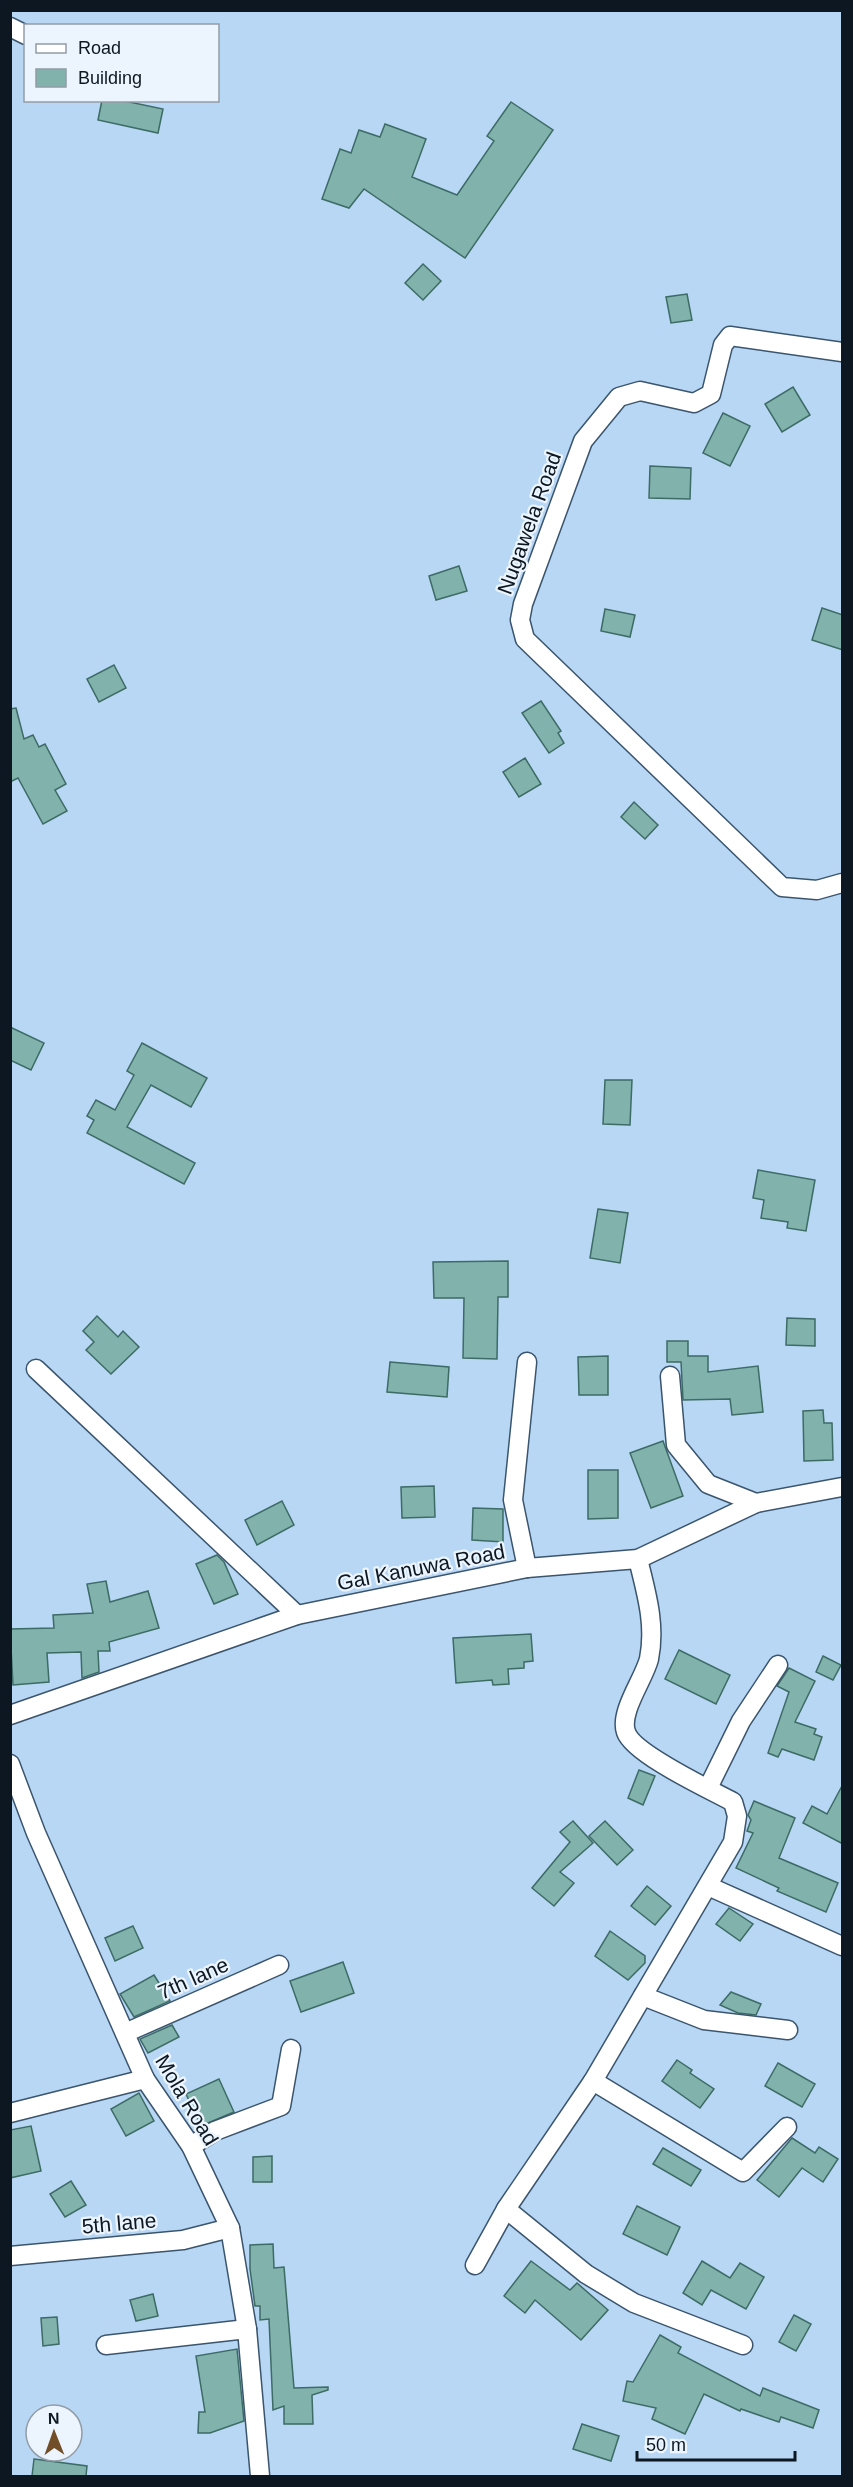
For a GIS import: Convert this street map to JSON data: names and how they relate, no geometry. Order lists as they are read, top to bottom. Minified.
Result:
{"streets":{"street":["Nugawela Road","Gal Kanuwa Road","7th lane","Mola Road","5th lane"]},"crossings":[["7th lane","Mola Road"],["Mola Road","5th lane"]],"legend":["Road","Building"],"scale_bar":"50 m","north":"top"}
